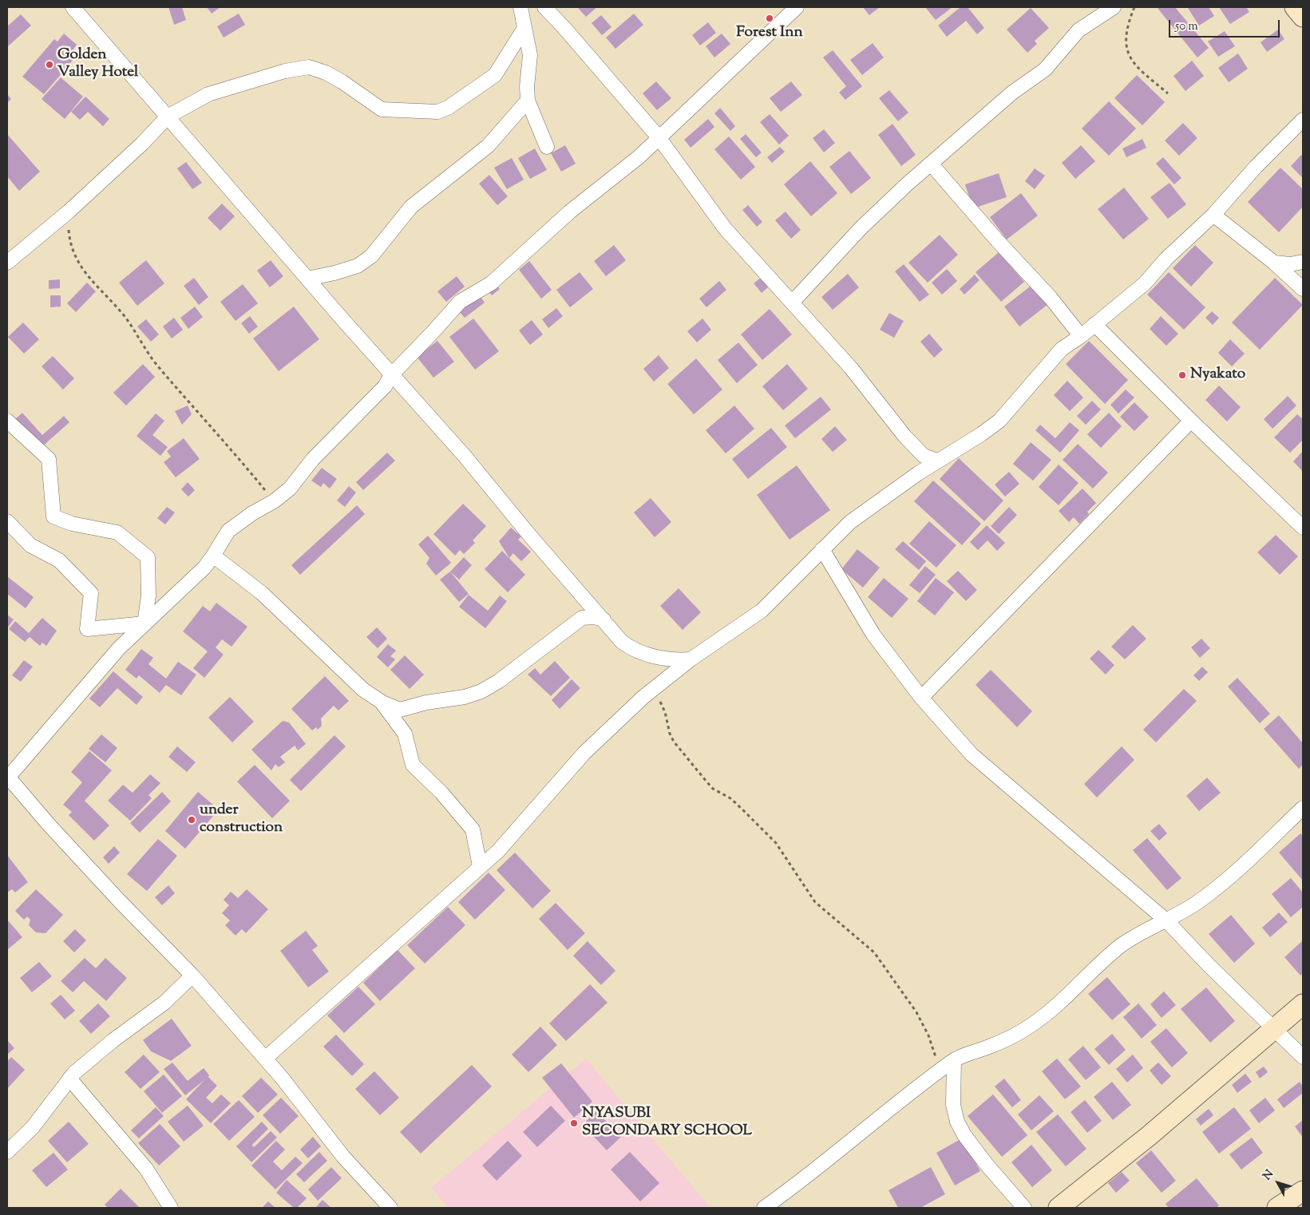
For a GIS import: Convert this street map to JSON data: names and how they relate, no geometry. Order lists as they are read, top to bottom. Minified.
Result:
{"places":["Forest Inn","Golden Valley Hotel","Nyakato","under construction","NYASUBI SECONDARY SCHOOL"],"scale_bar":"50 m","north":"top left"}
